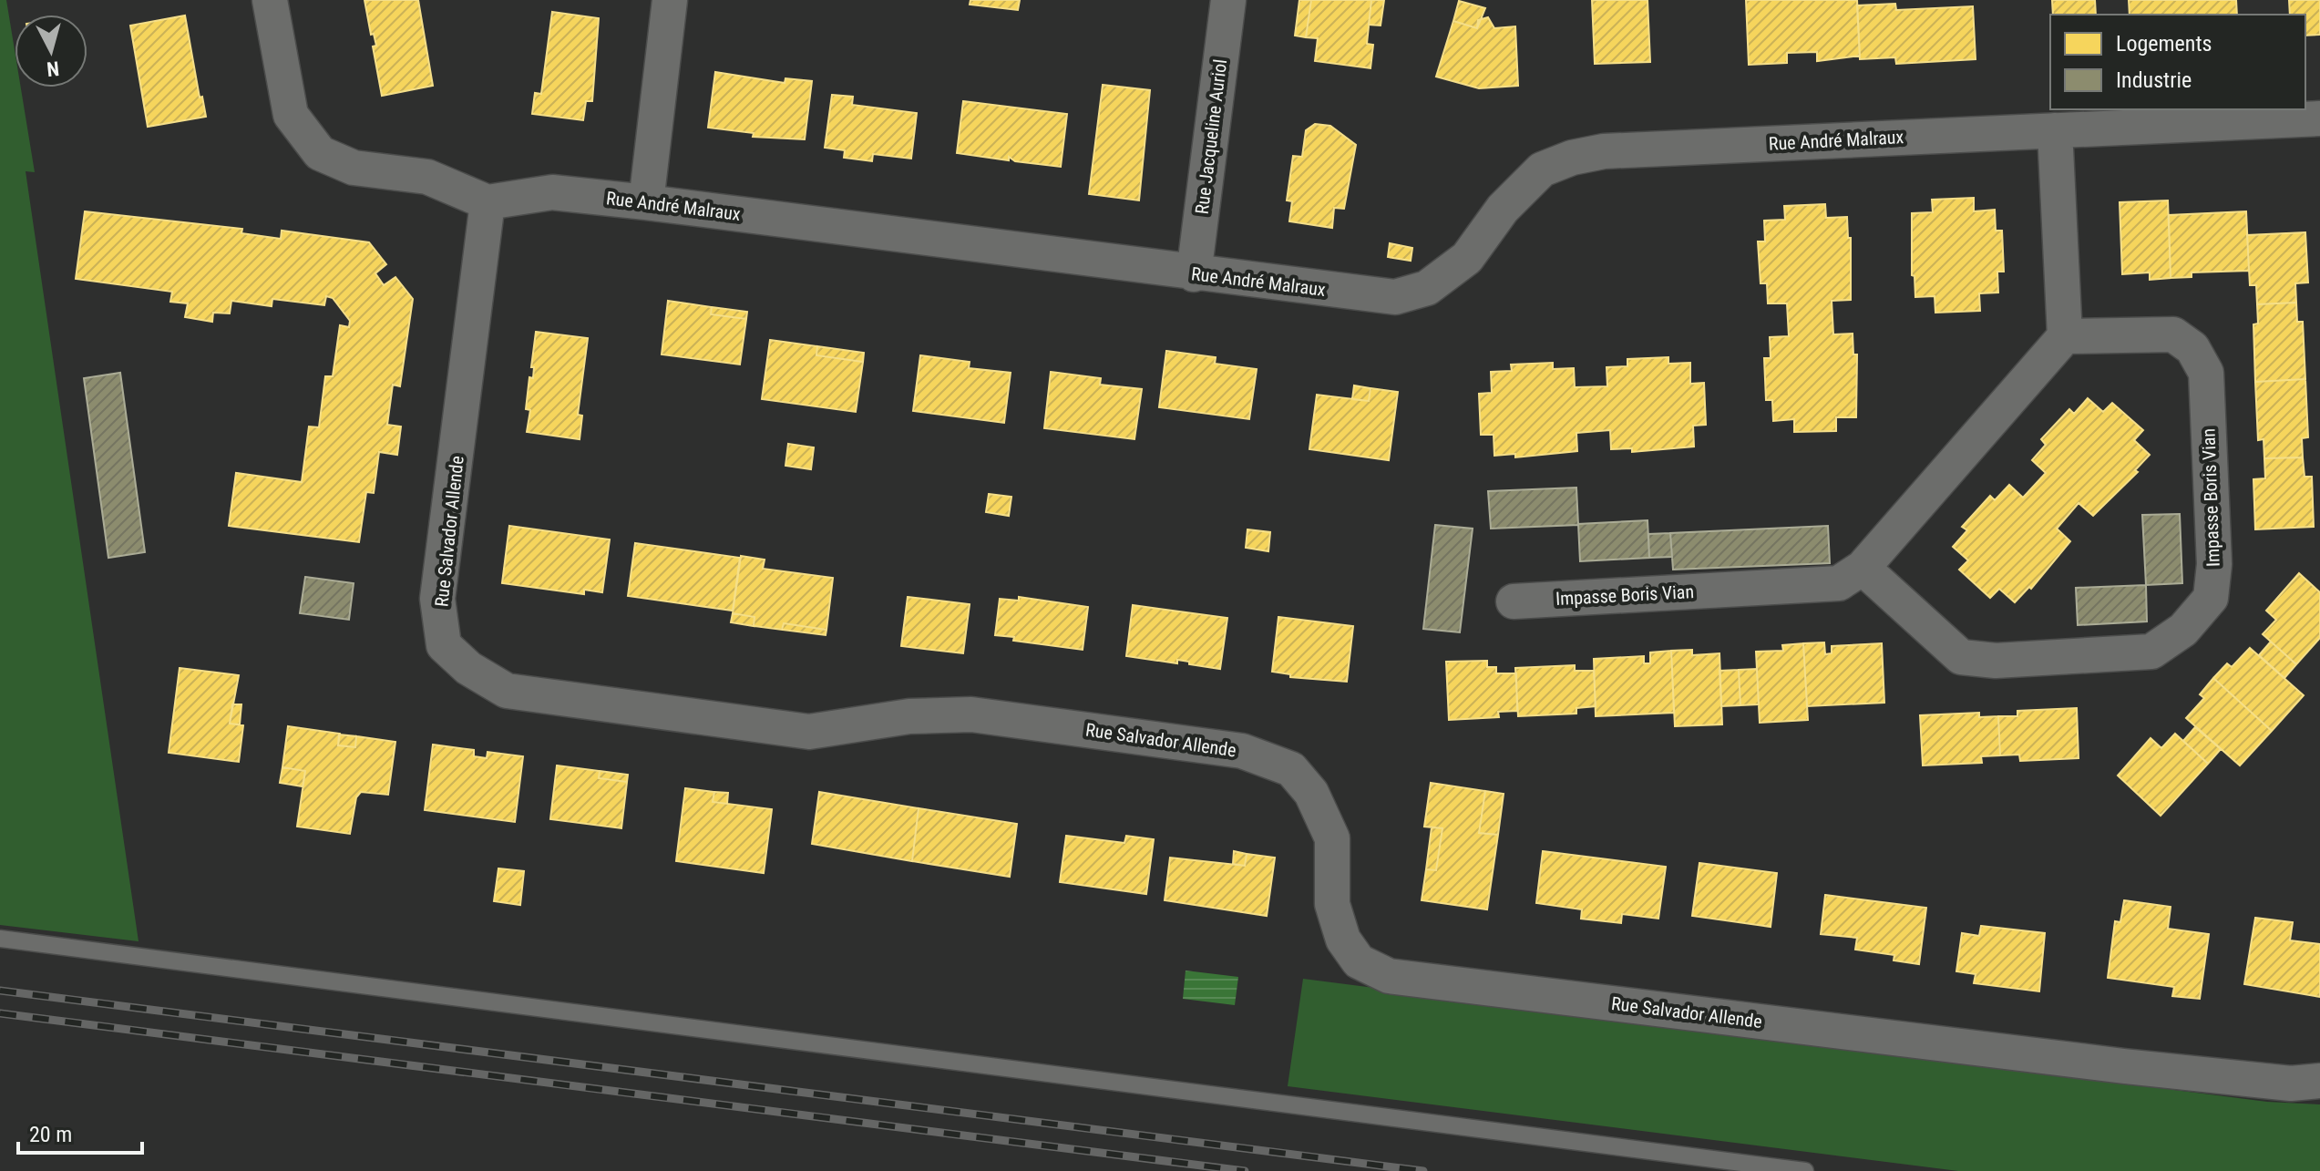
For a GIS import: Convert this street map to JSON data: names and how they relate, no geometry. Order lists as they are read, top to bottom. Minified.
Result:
{"streets":{"street":["Rue Jacqueline Auriol","Rue André Malraux","Impasse Boris Vian","Rue Salvador Allende"]},"crossings":[["Rue Jacqueline Auriol","Rue André Malraux"],["Rue André Malraux","Rue Salvador Allende"]],"legend":["Logements","Industrie"],"scale_bar":"20 m","north":"bottom"}
